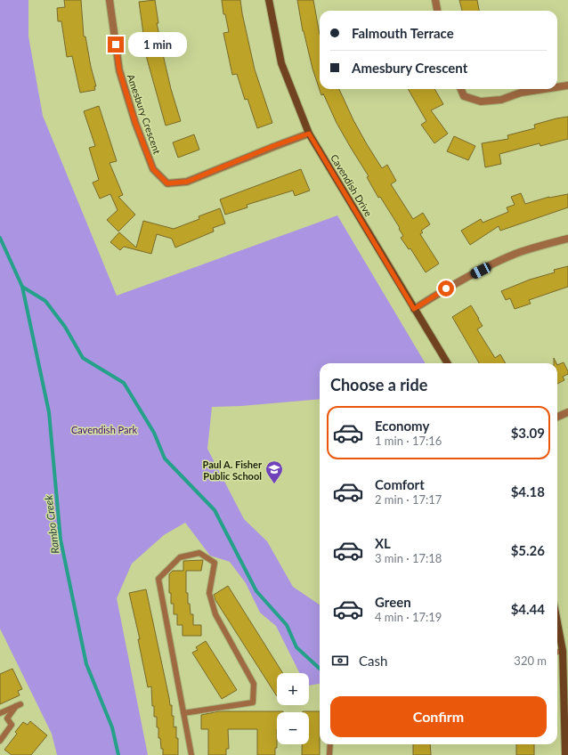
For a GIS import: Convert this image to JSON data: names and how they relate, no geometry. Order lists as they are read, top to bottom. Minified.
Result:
{"streets":{"street":["Amesbury Crescent","Cavendish Drive"]},"crossings":[["Amesbury Crescent","Cavendish Drive"]],"water":["Rambo Creek"],"parks":["Cavendish Park"],"places":{"school or university":["Paul A. Fisher Public School"]},"page":{"banner":["Falmouth Terrace","Amesbury Crescent"],"bubble":"1 min","heading":"Choose a ride","list":[{"name":"Economy","note":"1 min · 17:16","value":"$3.09"},{"name":"Comfort","note":"2 min · 17:17","value":"$4.18"},{"name":"XL","note":"3 min · 17:18","value":"$5.26"},{"name":"Green","note":"4 min · 17:19","value":"$4.44"}],"pay":["Cash","320 m"],"map_buttons":["+","−"],"buttons":"Confirm"}}
